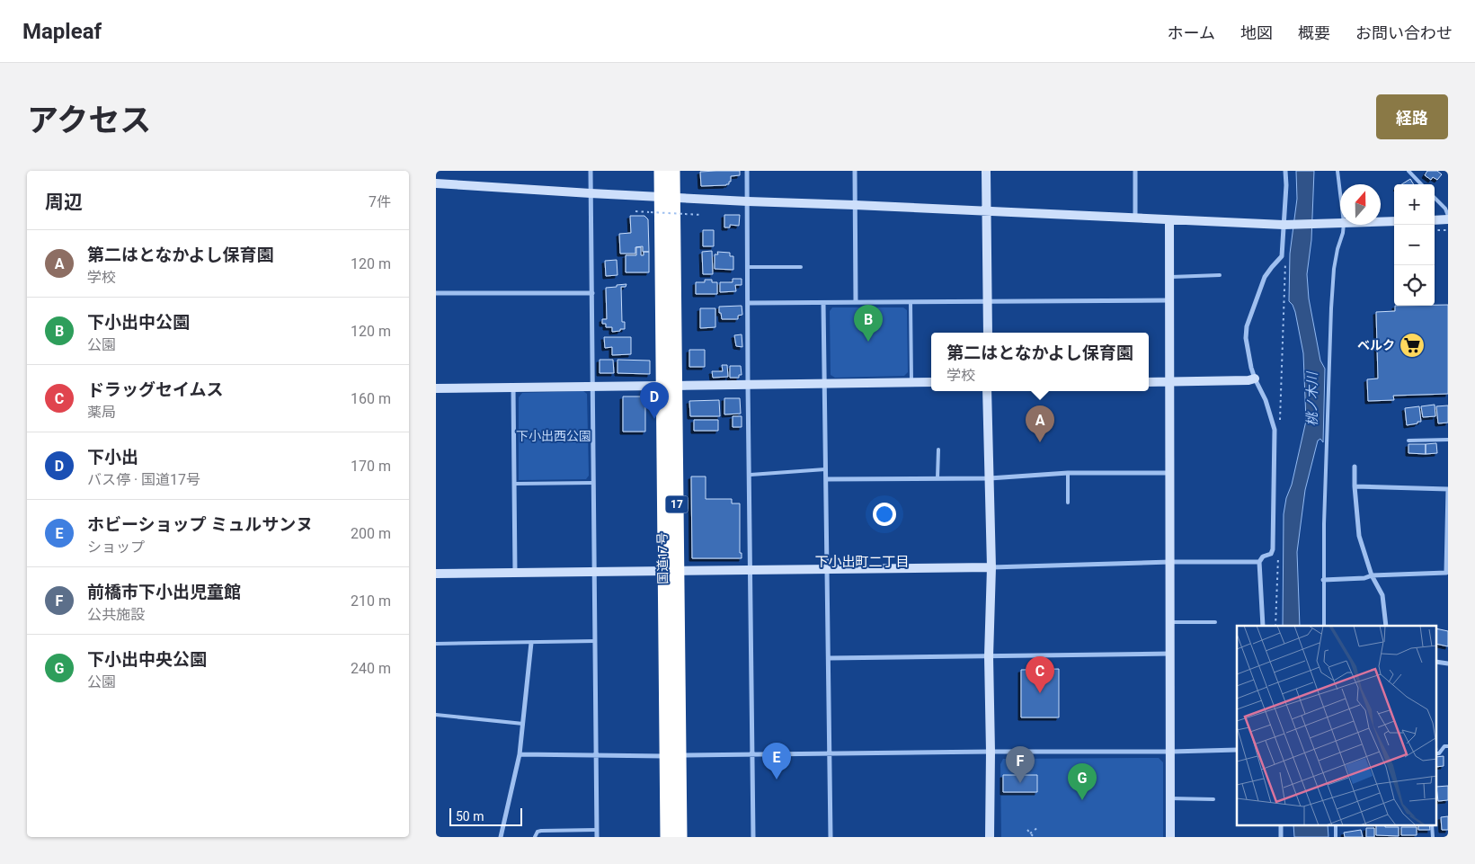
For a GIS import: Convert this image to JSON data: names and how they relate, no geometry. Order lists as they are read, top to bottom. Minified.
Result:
{"streets":{"highway":["17","国道17号"]},"districts":["下小出町二丁目"],"water":["桃ノ木川"],"parks":["下小出西公園"],"places":{"supermarket":["ベルク"]},"scale_bar":"50 m","north":"top","page":{"header":"Mapleaf","nav":["ホーム","地図","概要","お問い合わせ"],"title":"アクセス","buttons":"経路","heading":["周辺","7件"],"map_buttons":["+","−"],"list":[{"mark":"A","name":"第二はとなかよし保育園","note":"学校","value":"120 m"},{"mark":"B","name":"下小出中公園","note":"公園","value":"120 m"},{"mark":"C","name":"ドラッグセイムス","note":"薬局","value":"160 m"},{"mark":"D","name":"下小出","note":"バス停 · 国道17号","value":"170 m"},{"mark":"E","name":"ホビーショップ ミュルサンヌ","note":"ショップ","value":"200 m"},{"mark":"F","name":"前橋市下小出児童館","note":"公共施設","value":"210 m"},{"mark":"G","name":"下小出中央公園","note":"公園","value":"240 m"}],"pins":["B","D","A","C","E","F","G"],"popup":["第二はとなかよし保育園","学校"],"scale":"50 m"}}
